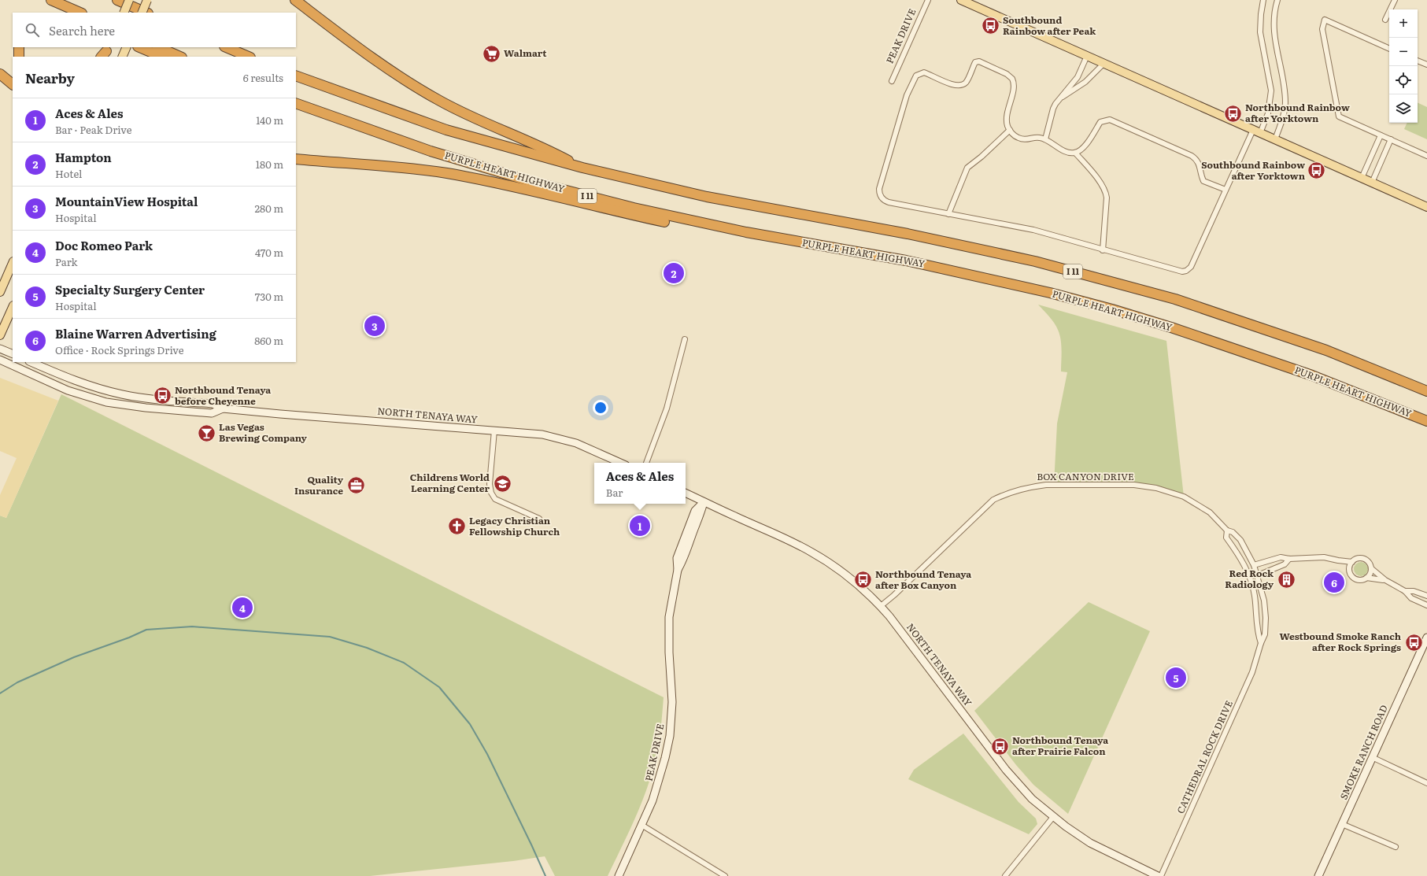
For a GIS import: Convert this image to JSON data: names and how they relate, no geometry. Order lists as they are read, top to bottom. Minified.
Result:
{"streets":{"highway":["PURPLE HEART HIGHWAY","I 11"],"main road":["PEAK DRIVE","NORTH TENAYA WAY","SMOKE RANCH ROAD"],"street":["BOX CANYON DRIVE","CATHEDRAL ROCK DRIVE"]},"crossings":[["PEAK DRIVE","NORTH TENAYA WAY"],["NORTH TENAYA WAY","BOX CANYON DRIVE"],["BOX CANYON DRIVE","CATHEDRAL ROCK DRIVE"]],"places":{"bus stop":["Southbound Rainbow after Peak","Northbound Rainbow after Yorktown","Southbound Rainbow after Yorktown","Northbound Tenaya before Cheyenne","Northbound Tenaya after Box Canyon","Westbound Smoke Ranch after Rock Springs","Northbound Tenaya after Prairie Falcon"],"supermarket":["Walmart"],"bar":["Las Vegas Brewing Company"],"school or university":["Childrens World Learning Center"],"office":["Quality Insurance"],"church":["Legacy Christian Fellowship Church"],"building":["Red Rock Radiology"]},"page":{"map_buttons":["+","−"],"search":"Search here","heading":["Nearby","6 results"],"list":[{"mark":"1","name":"Aces & Ales","note":"Bar · Peak Drive","value":"140 m"},{"mark":"2","name":"Hampton","note":"Hotel","value":"180 m"},{"mark":"3","name":"MountainView Hospital","note":"Hospital","value":"280 m"},{"mark":"4","name":"Doc Romeo Park","note":"Park","value":"470 m"},{"mark":"5","name":"Specialty Surgery Center","note":"Hospital","value":"730 m"},{"mark":"6","name":"Blaine Warren Advertising","note":"Office · Rock Springs Drive","value":"860 m"}],"pins":["2","3","1","6","4","5"],"popup":["Aces & Ales","Bar"]}}
